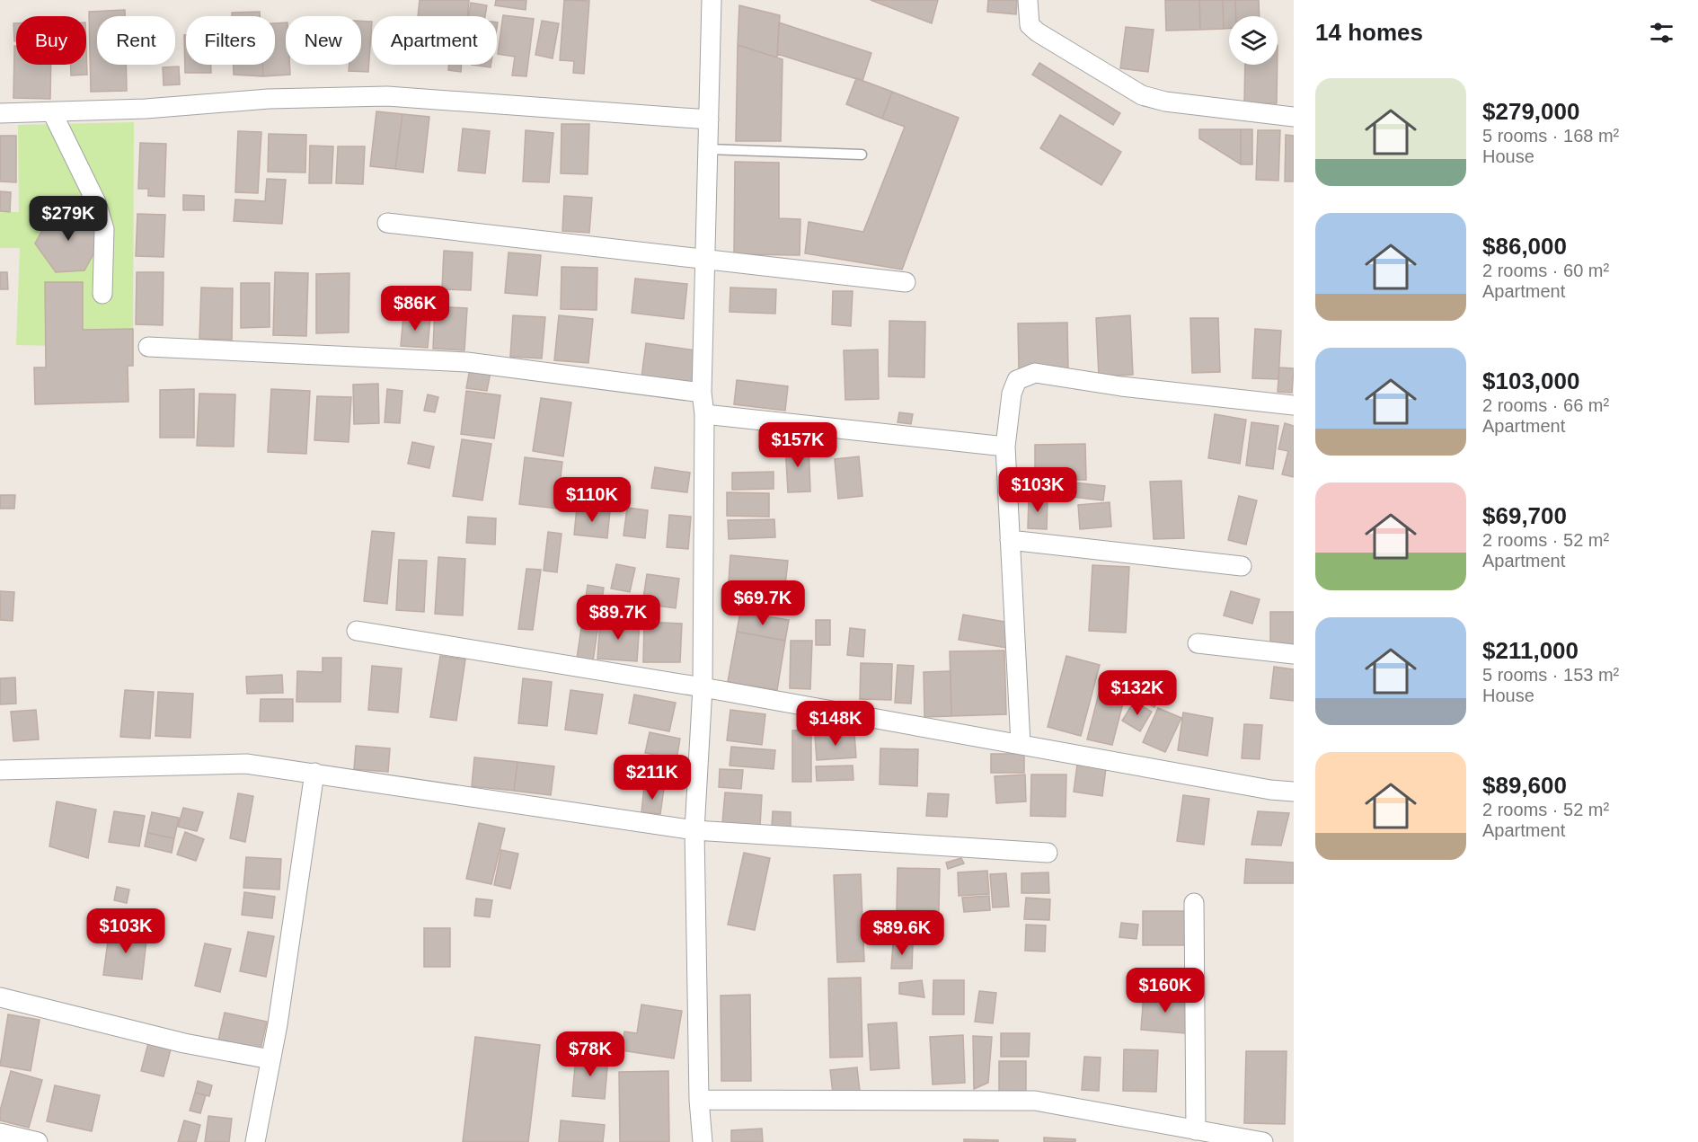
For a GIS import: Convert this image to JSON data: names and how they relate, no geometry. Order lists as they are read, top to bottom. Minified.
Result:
{"page":{"heading":"14 homes","chip":["Buy","Rent","Filters","New","Apartment"],"list":[{"name":"$279,000","note":"5 rooms · 168 m² · House"},{"name":"$86,000","note":"2 rooms · 60 m² · Apartment"},{"name":"$103,000","note":"2 rooms · 66 m² · Apartment"},{"name":"$69,700","note":"2 rooms · 52 m² · Apartment"},{"name":"$211,000","note":"5 rooms · 153 m² · House"},{"name":"$89,600","note":"2 rooms · 52 m² · Apartment"}],"price":["$279K","$86K","$157K","$103K","$110K","$69.7K","$89.7K","$132K","$148K","$211K","$103K","$89.6K","$160K","$78K"]}}
